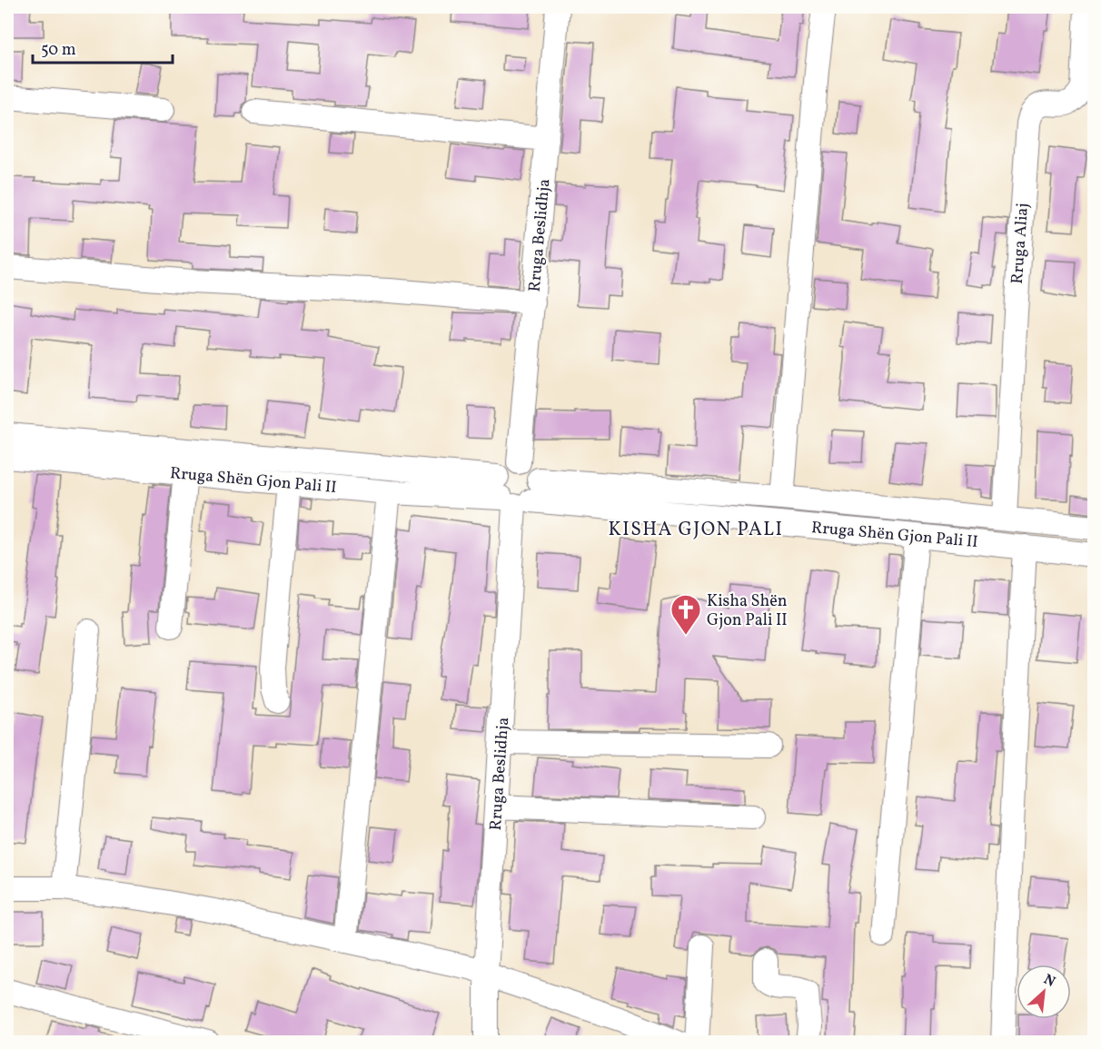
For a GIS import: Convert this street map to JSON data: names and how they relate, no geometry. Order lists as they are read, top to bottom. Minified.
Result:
{"streets":{"street":["Rruga Beslidhja","Rruga Aliaj","Rruga Shën Gjon Pali II"]},"crossings":[["Rruga Beslidhja","Rruga Shën Gjon Pali II"],["Rruga Aliaj","Rruga Shën Gjon Pali II"]],"districts":["KISHA GJON PALI"],"places":{"church":["Kisha Shën Gjon Pali II"]},"scale_bar":"50 m","north":"top right"}
